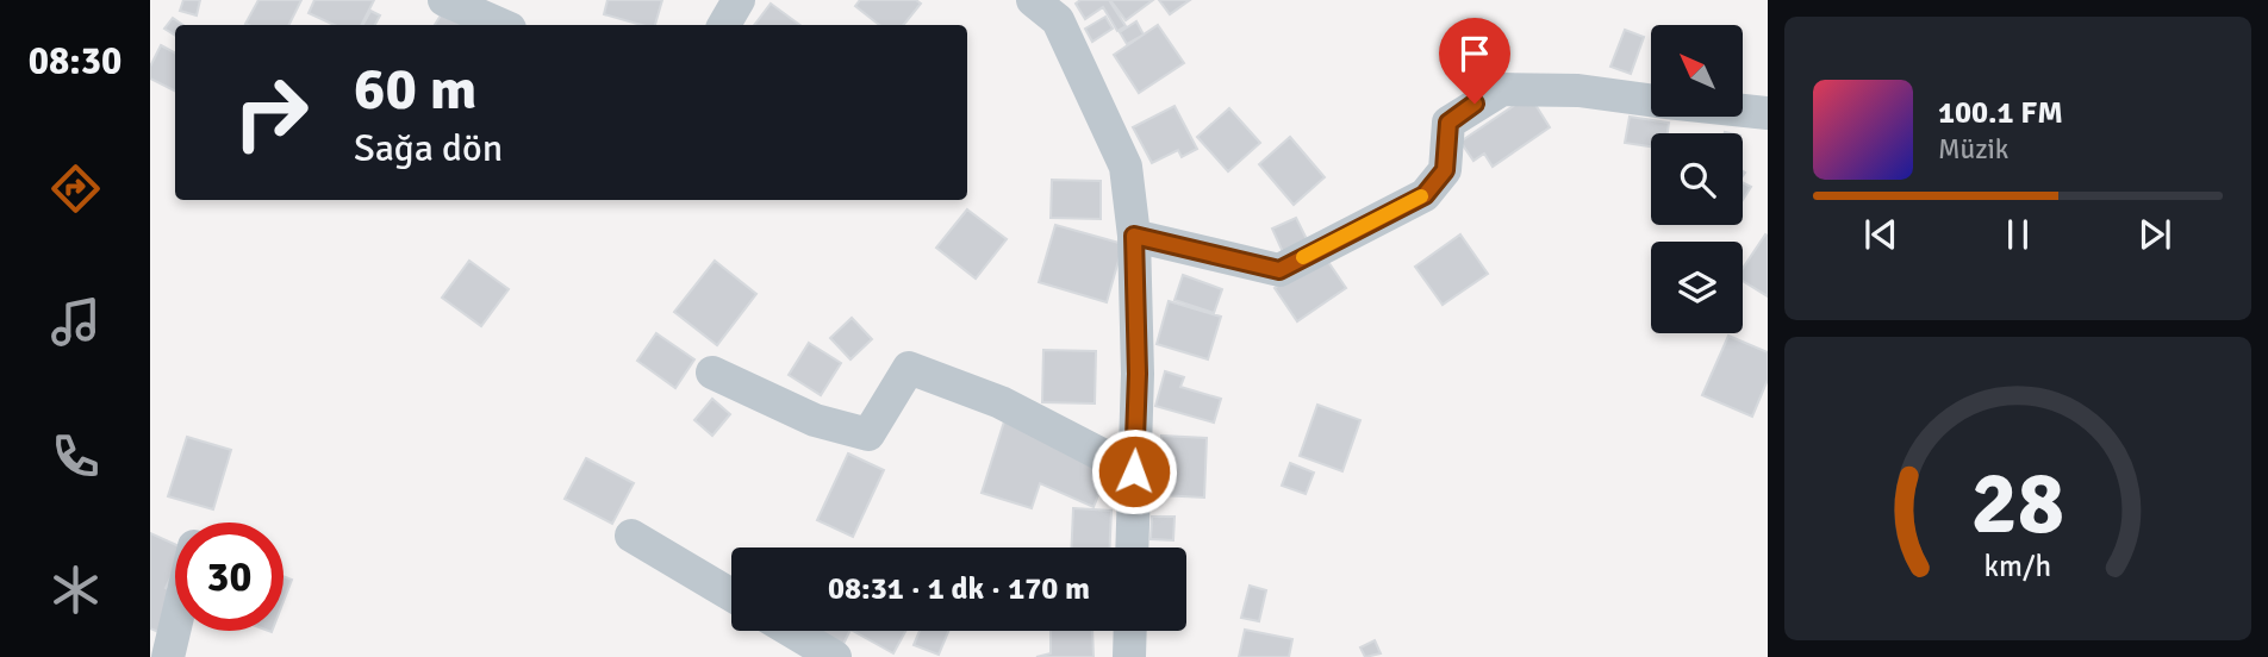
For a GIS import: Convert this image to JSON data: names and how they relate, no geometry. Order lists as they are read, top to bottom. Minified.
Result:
{"north":"top left","page":{"tabs":"08:30","turn":["60 m","Sağa dön"],"song":["100.1 FM","Müzik"],"limit":"30","trip":"08:31 · 1 dk · 170 m","gauge":["28","km/h"]}}
